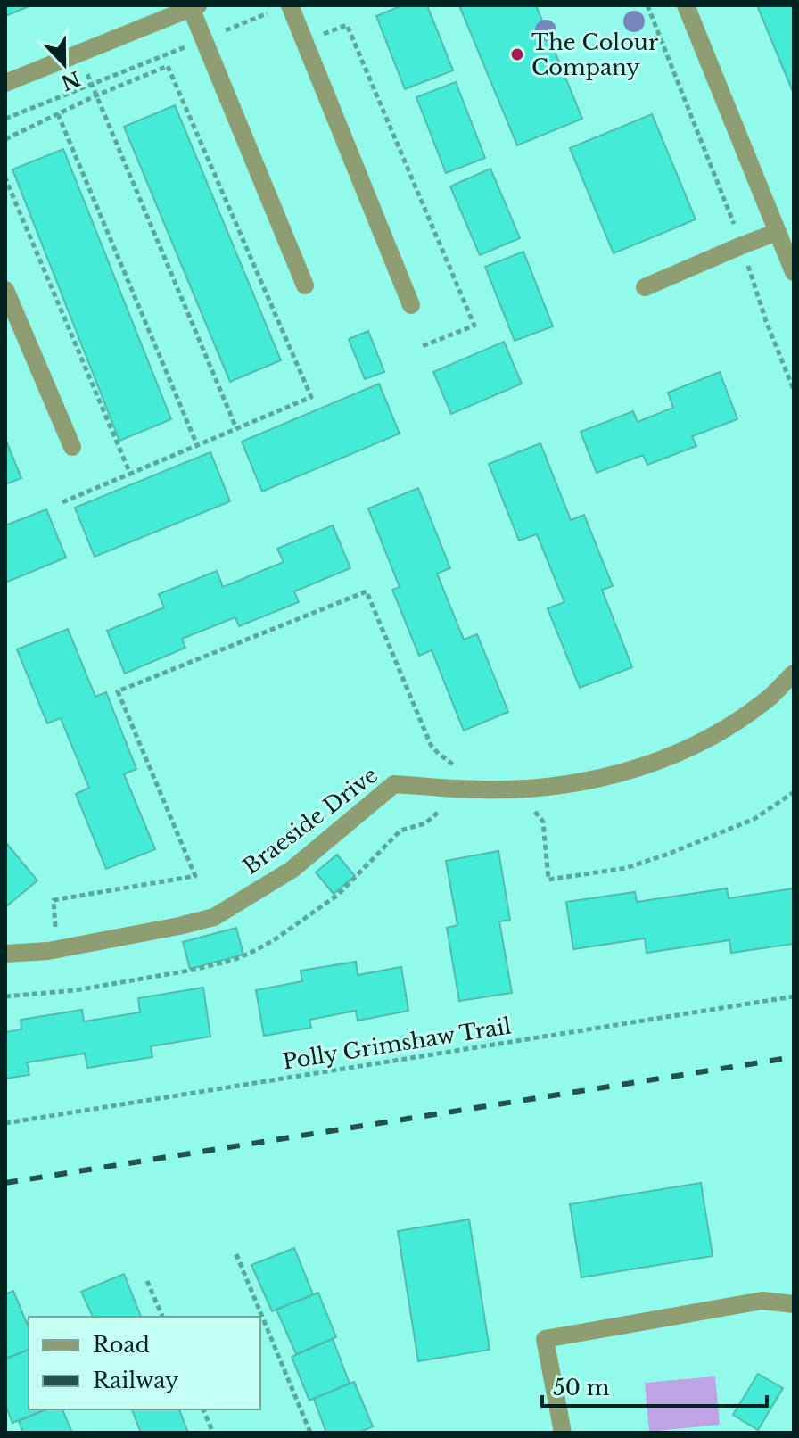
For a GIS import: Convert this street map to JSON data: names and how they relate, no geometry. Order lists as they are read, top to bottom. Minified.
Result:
{"streets":{"street":["Braeside Drive"],"path":["Polly Grimshaw Trail"]},"places":["The Colour Company"],"legend":["Road","Railway"],"scale_bar":"50 m","north":"bottom"}
